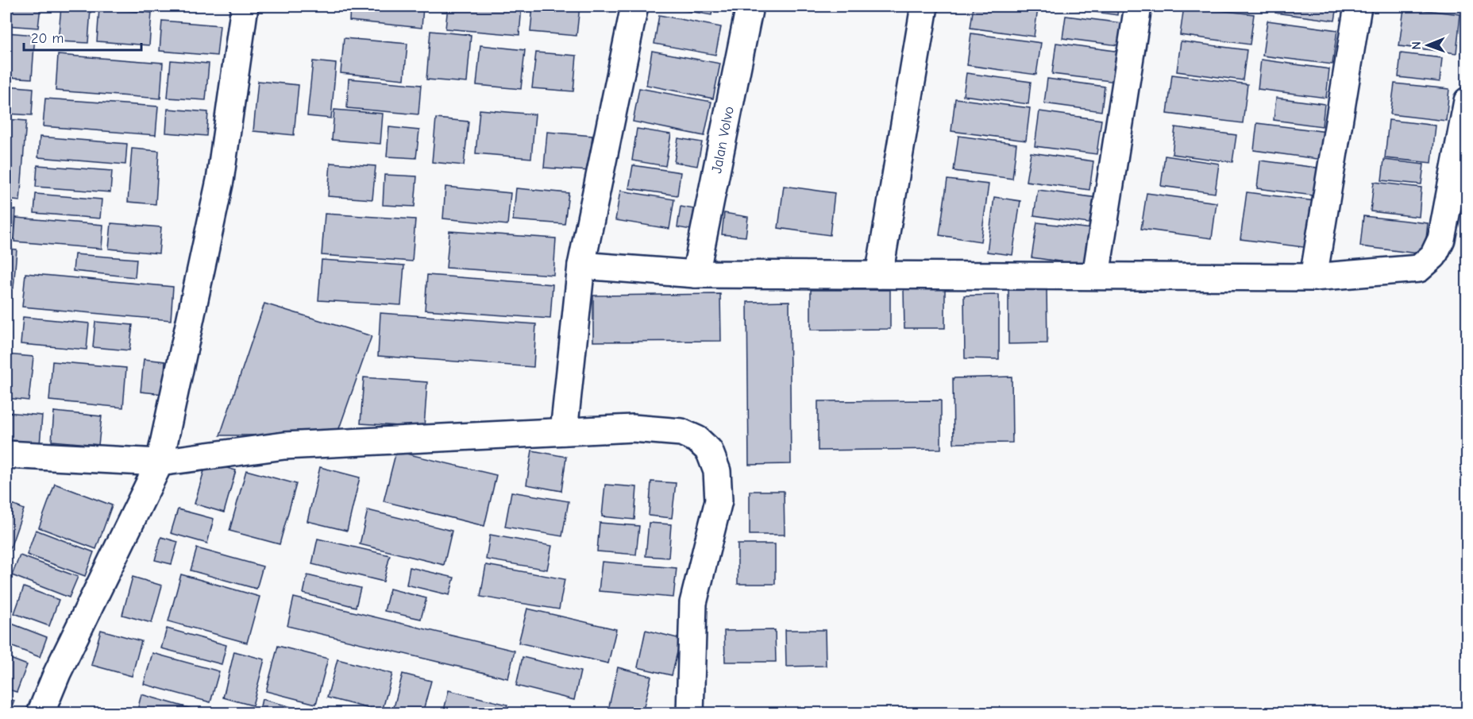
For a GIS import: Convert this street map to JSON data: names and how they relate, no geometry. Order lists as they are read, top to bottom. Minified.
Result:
{"streets":{"street":["Jalan Volvo"]},"scale_bar":"20 m","north":"left"}
